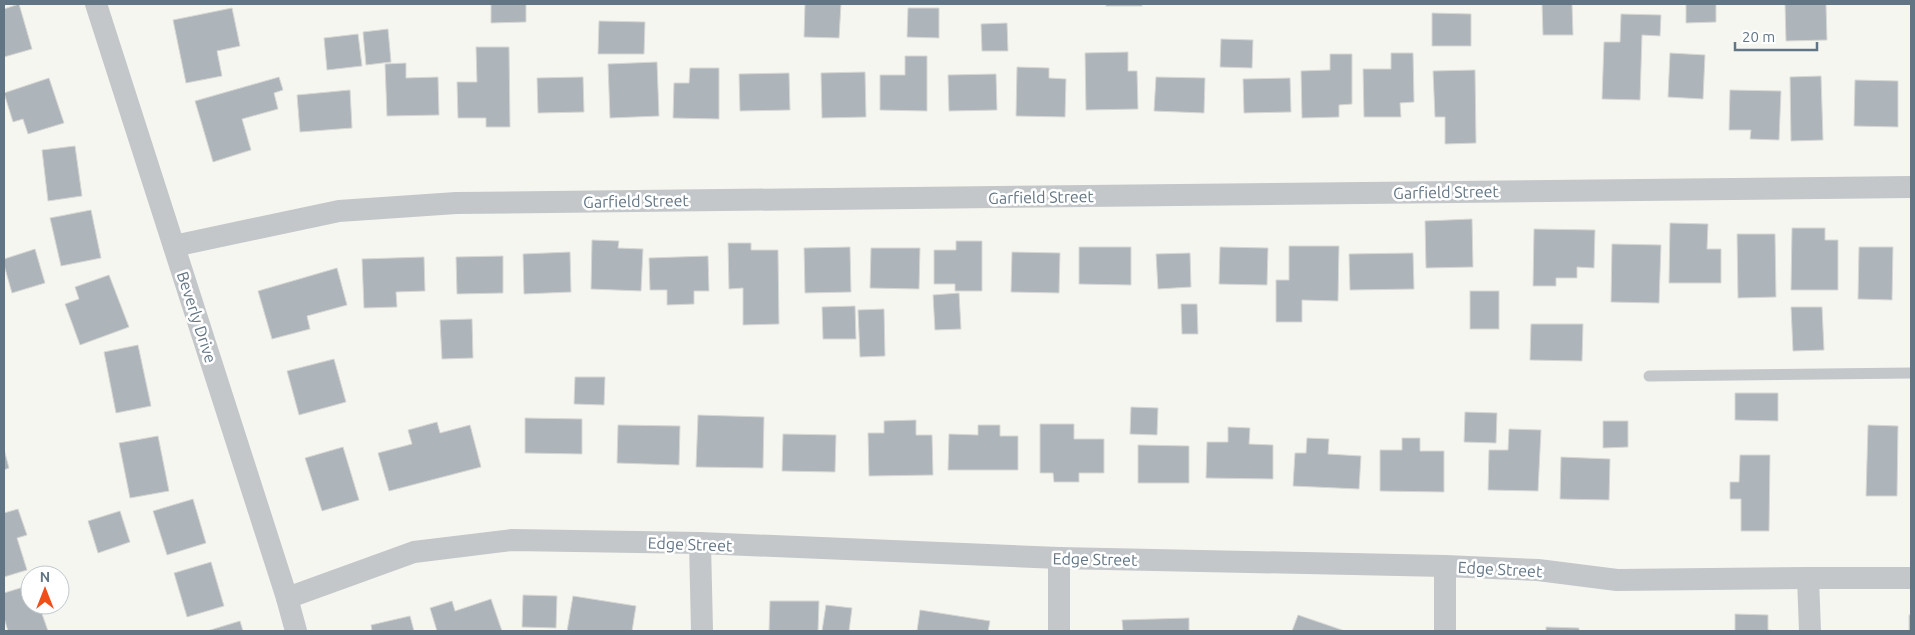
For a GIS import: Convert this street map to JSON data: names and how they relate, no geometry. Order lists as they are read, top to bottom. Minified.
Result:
{"streets":{"street":["Garfield Street","Beverly Drive","Edge Street"]},"crossings":[["Garfield Street","Beverly Drive"],["Beverly Drive","Edge Street"]],"scale_bar":"20 m","north":"top"}
